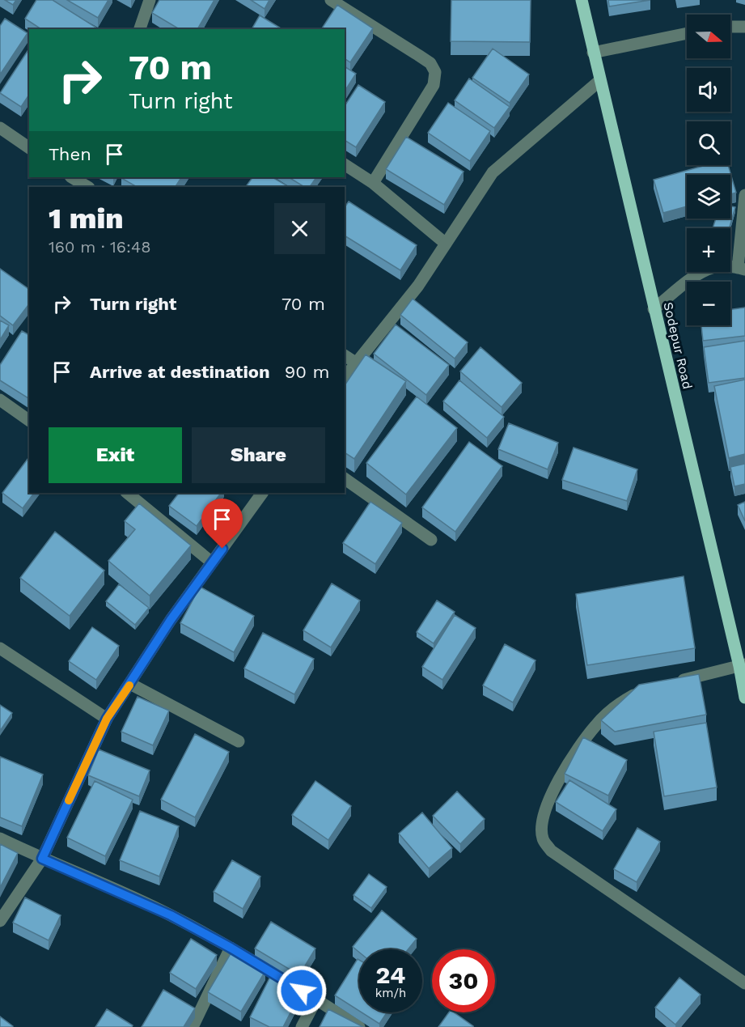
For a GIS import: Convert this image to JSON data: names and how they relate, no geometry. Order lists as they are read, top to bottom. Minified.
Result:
{"streets":{"main road":["Sodepur Road"]},"north":"right","page":{"map_buttons":["+","−"],"turn":["70 m","Turn right"],"then":"Then","heading":["1 min","160 m · 16:48"],"list":[{"name":"Turn right","value":"70 m"},{"name":"Arrive at destination","value":"90 m"}],"buttons":["Exit","Share"],"speed":"24 km/h","limit":"30"}}
